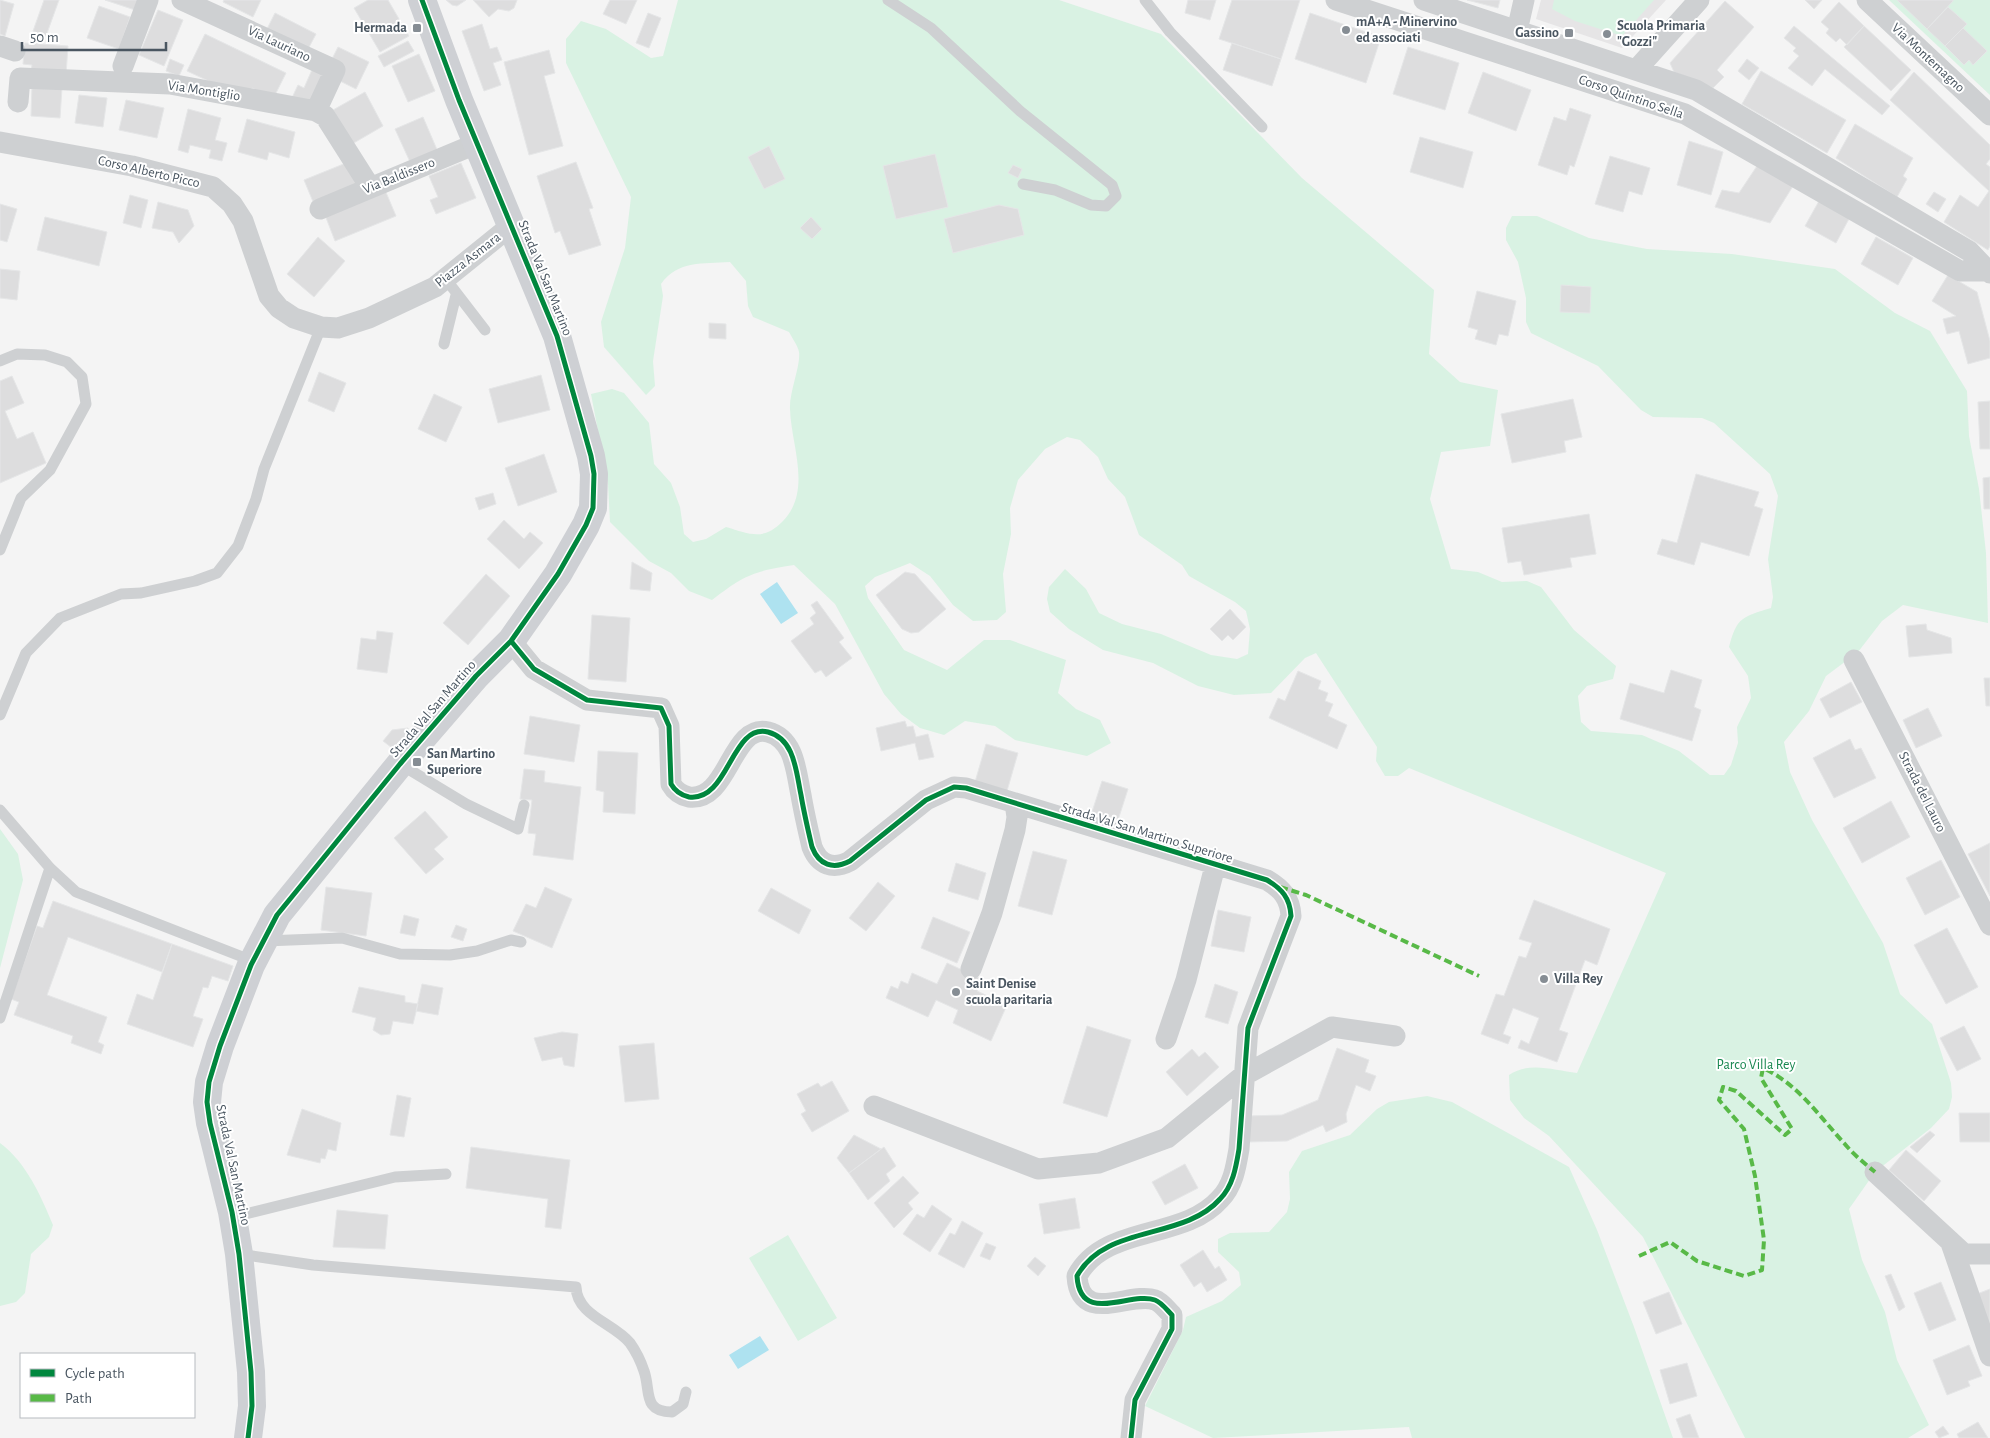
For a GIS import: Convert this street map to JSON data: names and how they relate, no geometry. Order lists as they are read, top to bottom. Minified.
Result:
{"streets":{"street":["Via Lauriano","Via Montemagno","Via Montiglio","Corso Quintino Sella","Corso Alberto Picco","Via Baldissero","Piazza Asmara","Strada Val San Martino","Strada del Lauro","Strada Val San Martino Superiore"]},"crossings":[["Via Lauriano","Via Montiglio"],["Corso Alberto Picco","Piazza Asmara"],["Via Baldissero","Strada Val San Martino"],["Piazza Asmara","Strada Val San Martino"],["Strada Val San Martino","Strada Val San Martino Superiore"]],"parks":["Parco Villa Rey"],"places":{"transit":["Hermada","Gassino","San Martino Superiore"],"other":["mA+A - Minervino ed associati","Scuola Primaria \"Gozzi\"","Villa Rey","Saint Denise scuola paritaria"]},"legend":["Cycle path","Path"],"scale_bar":"50 m"}
